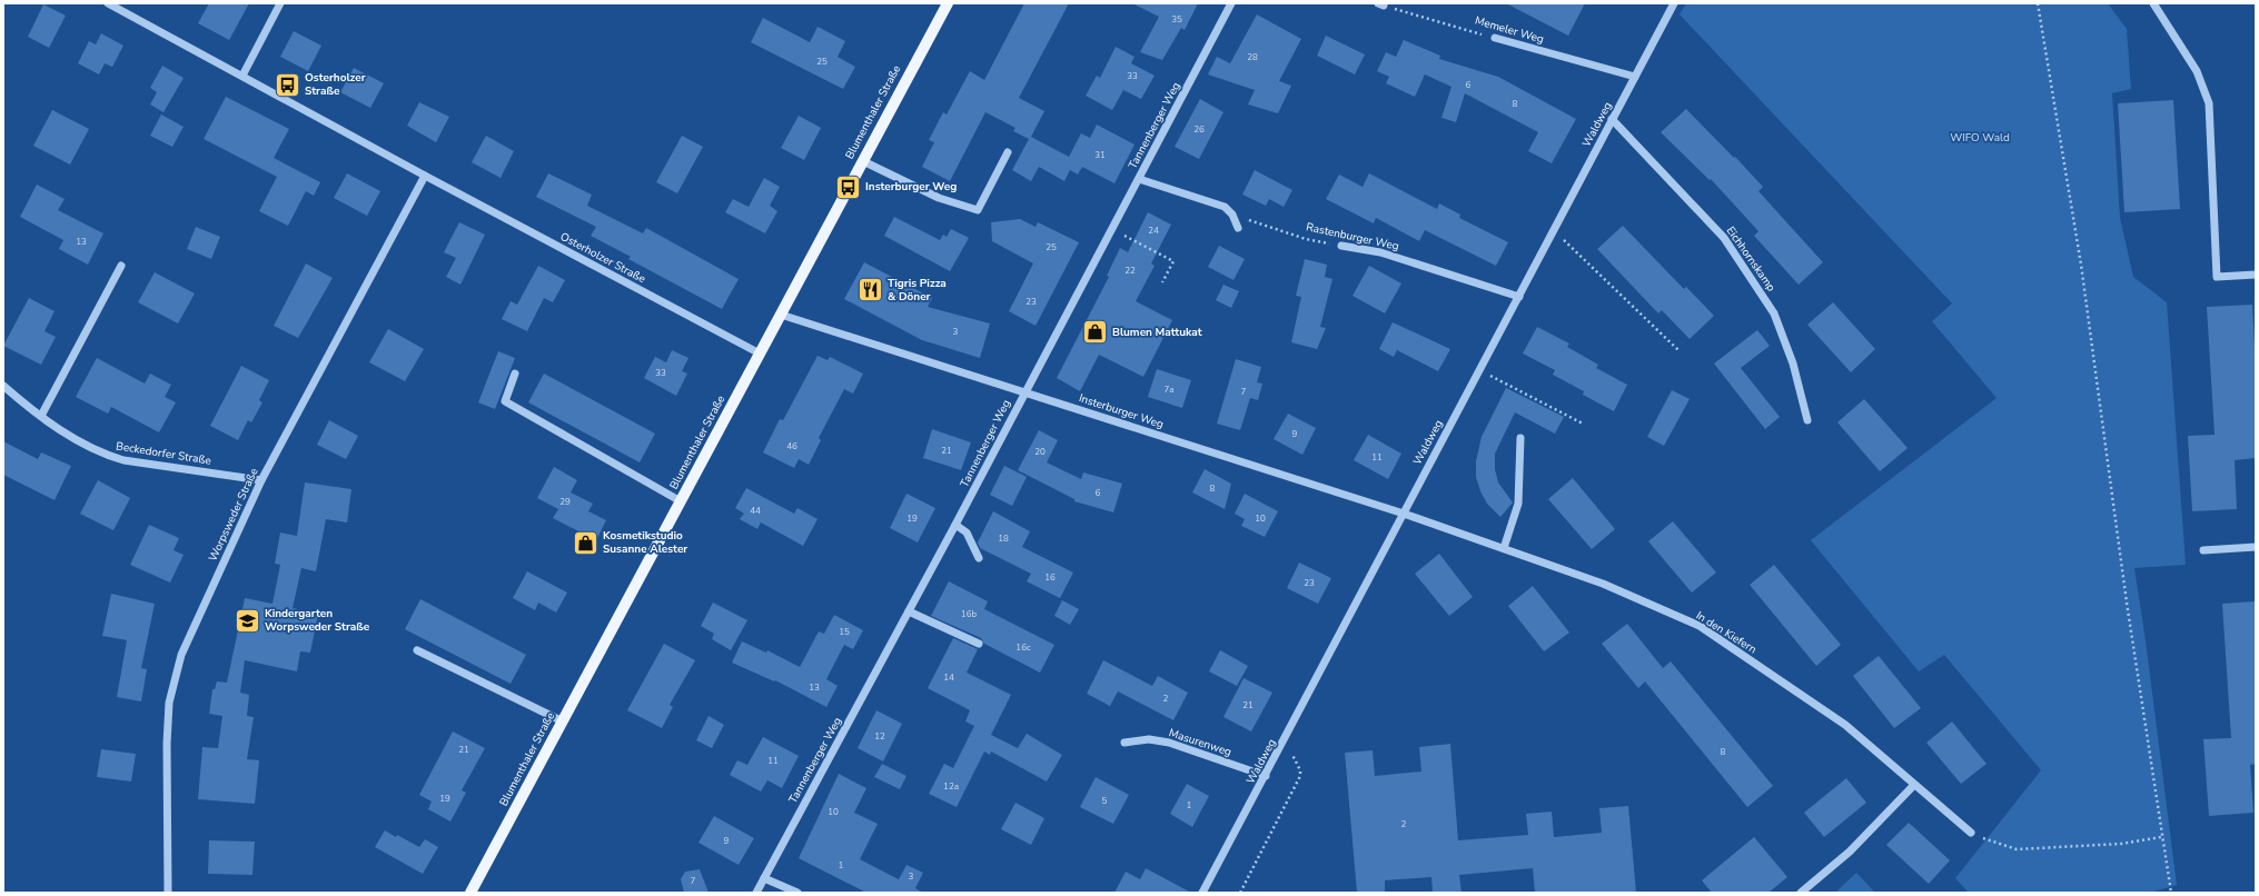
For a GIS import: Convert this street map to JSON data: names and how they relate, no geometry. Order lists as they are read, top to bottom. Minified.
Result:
{"streets":{"main road":["Blumenthaler Straße"],"street":["Memeler Weg","Waldweg","Tannenberger Weg","Rastenburger Weg","Osterholzer Straße","Eichhornskamp","Insterburger Weg","Beckedorfer Straße","Worpsweder Straße","In den Kiefern","Masurenweg"]},"crossings":[["Memeler Weg","Waldweg"],["Blumenthaler Straße","Osterholzer Straße"],["Blumenthaler Straße","Insterburger Weg"],["Waldweg","Rastenburger Weg"],["Waldweg","Eichhornskamp"],["Waldweg","Insterburger Weg"],["Waldweg","In den Kiefern"],["Waldweg","Masurenweg"],["Tannenberger Weg","Insterburger Weg"],["Osterholzer Straße","Worpsweder Straße"],["Insterburger Weg","In den Kiefern"],["Beckedorfer Straße","Worpsweder Straße"]],"parks":["WIFO Wald"],"places":{"bus stop":["Osterholzer Straße","Insterburger Weg"],"restaurant":["Tigris Pizza & Döner"],"shop":["Blumen Mattukat","Kosmetikstudio Susanne Alester"],"school or university":["Kindergarten Worpsweder Straße"]},"house_numbers":["35","28","25","33","6","8","26","31","24","13","25","22","23","3","33","7a","7","9","46","21","20","11","8","6","29","44","19","10","18","16","23","16b","15","16c","14","13","2","21","12","21","8","11","12a","19","5","1","10","2","9","1","3","7"]}
